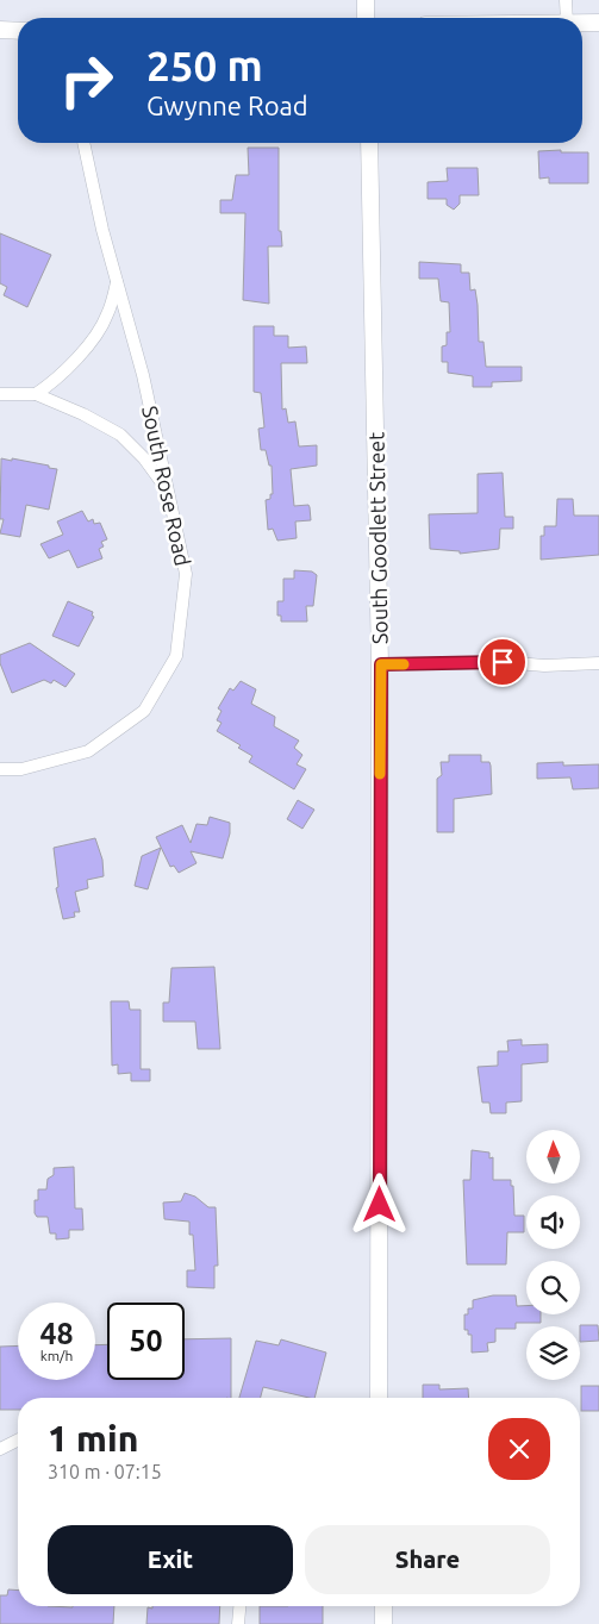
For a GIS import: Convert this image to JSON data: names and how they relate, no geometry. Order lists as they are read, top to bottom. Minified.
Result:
{"streets":{"main road":["South Goodlett Street"],"street":["South Rose Road"]},"north":"top","page":{"turn":["250 m","Gwynne Road"],"speed":"48 km/h","limit":"50","heading":["1 min","310 m · 07:15"],"buttons":["Exit","Share"]}}
